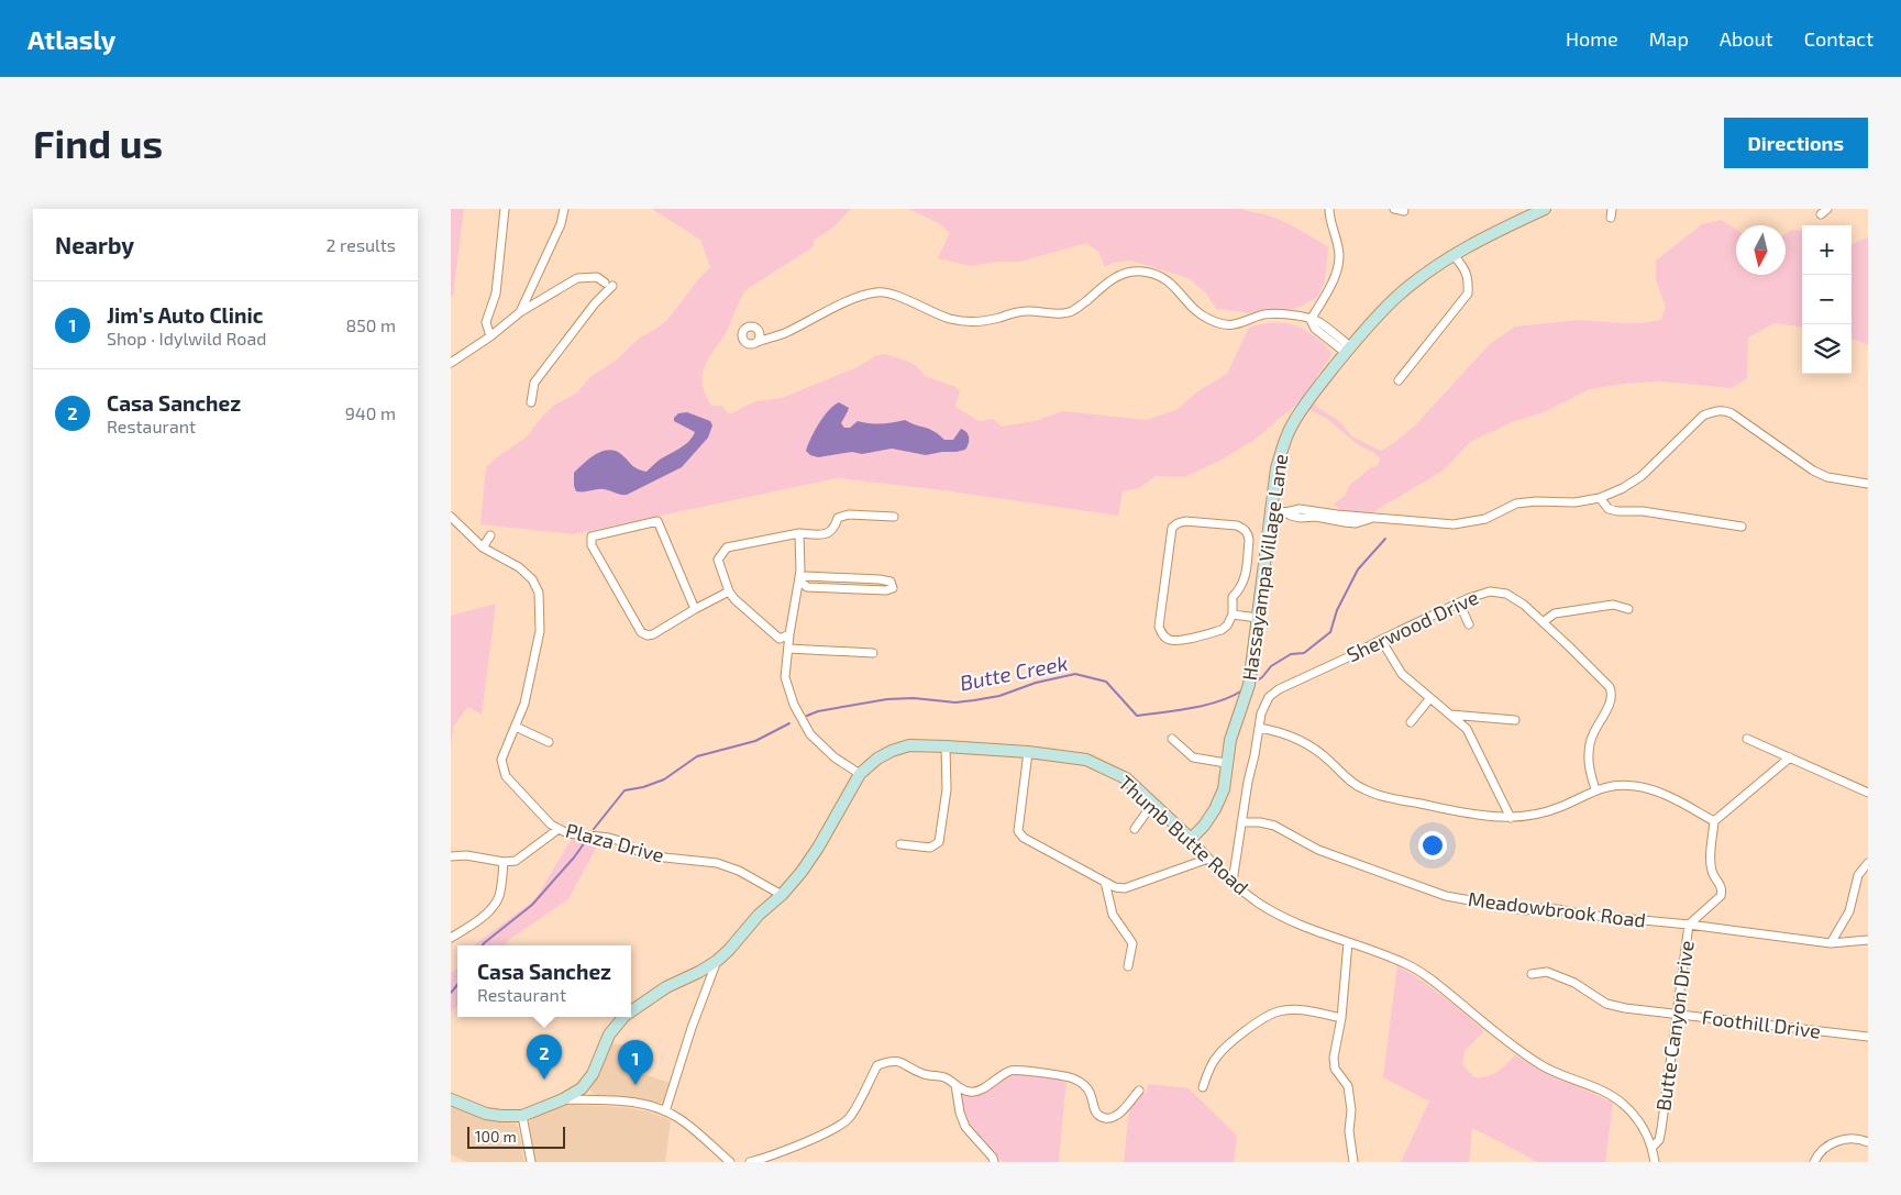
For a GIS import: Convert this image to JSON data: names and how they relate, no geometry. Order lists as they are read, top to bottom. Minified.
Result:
{"streets":{"street":["Hassayampa Village Lane","Sherwood Drive","Thumb Butte Road","Plaza Drive","Meadowbrook Road","Foothill Drive","Butte Canyon Drive"]},"crossings":[["Hassayampa Village Lane","Thumb Butte Road"],["Sherwood Drive","Thumb Butte Road"],["Sherwood Drive","Meadowbrook Road"],["Thumb Butte Road","Plaza Drive"],["Thumb Butte Road","Butte Canyon Drive"],["Meadowbrook Road","Butte Canyon Drive"],["Foothill Drive","Butte Canyon Drive"]],"water":["Butte Creek"],"scale_bar":"100 m","north":"bottom","page":{"header":"Atlasly","nav":["Home","Map","About","Contact"],"buttons":"Directions","title":"Find us","heading":["Nearby","2 results"],"map_buttons":["+","−"],"list":[{"mark":"1","name":"Jim's Auto Clinic","note":"Shop · Idylwild Road","value":"850 m"},{"mark":"2","name":"Casa Sanchez","note":"Restaurant","value":"940 m"}],"popup":["Casa Sanchez","Restaurant"],"pins":["2","1"],"scale":"100 m"}}
